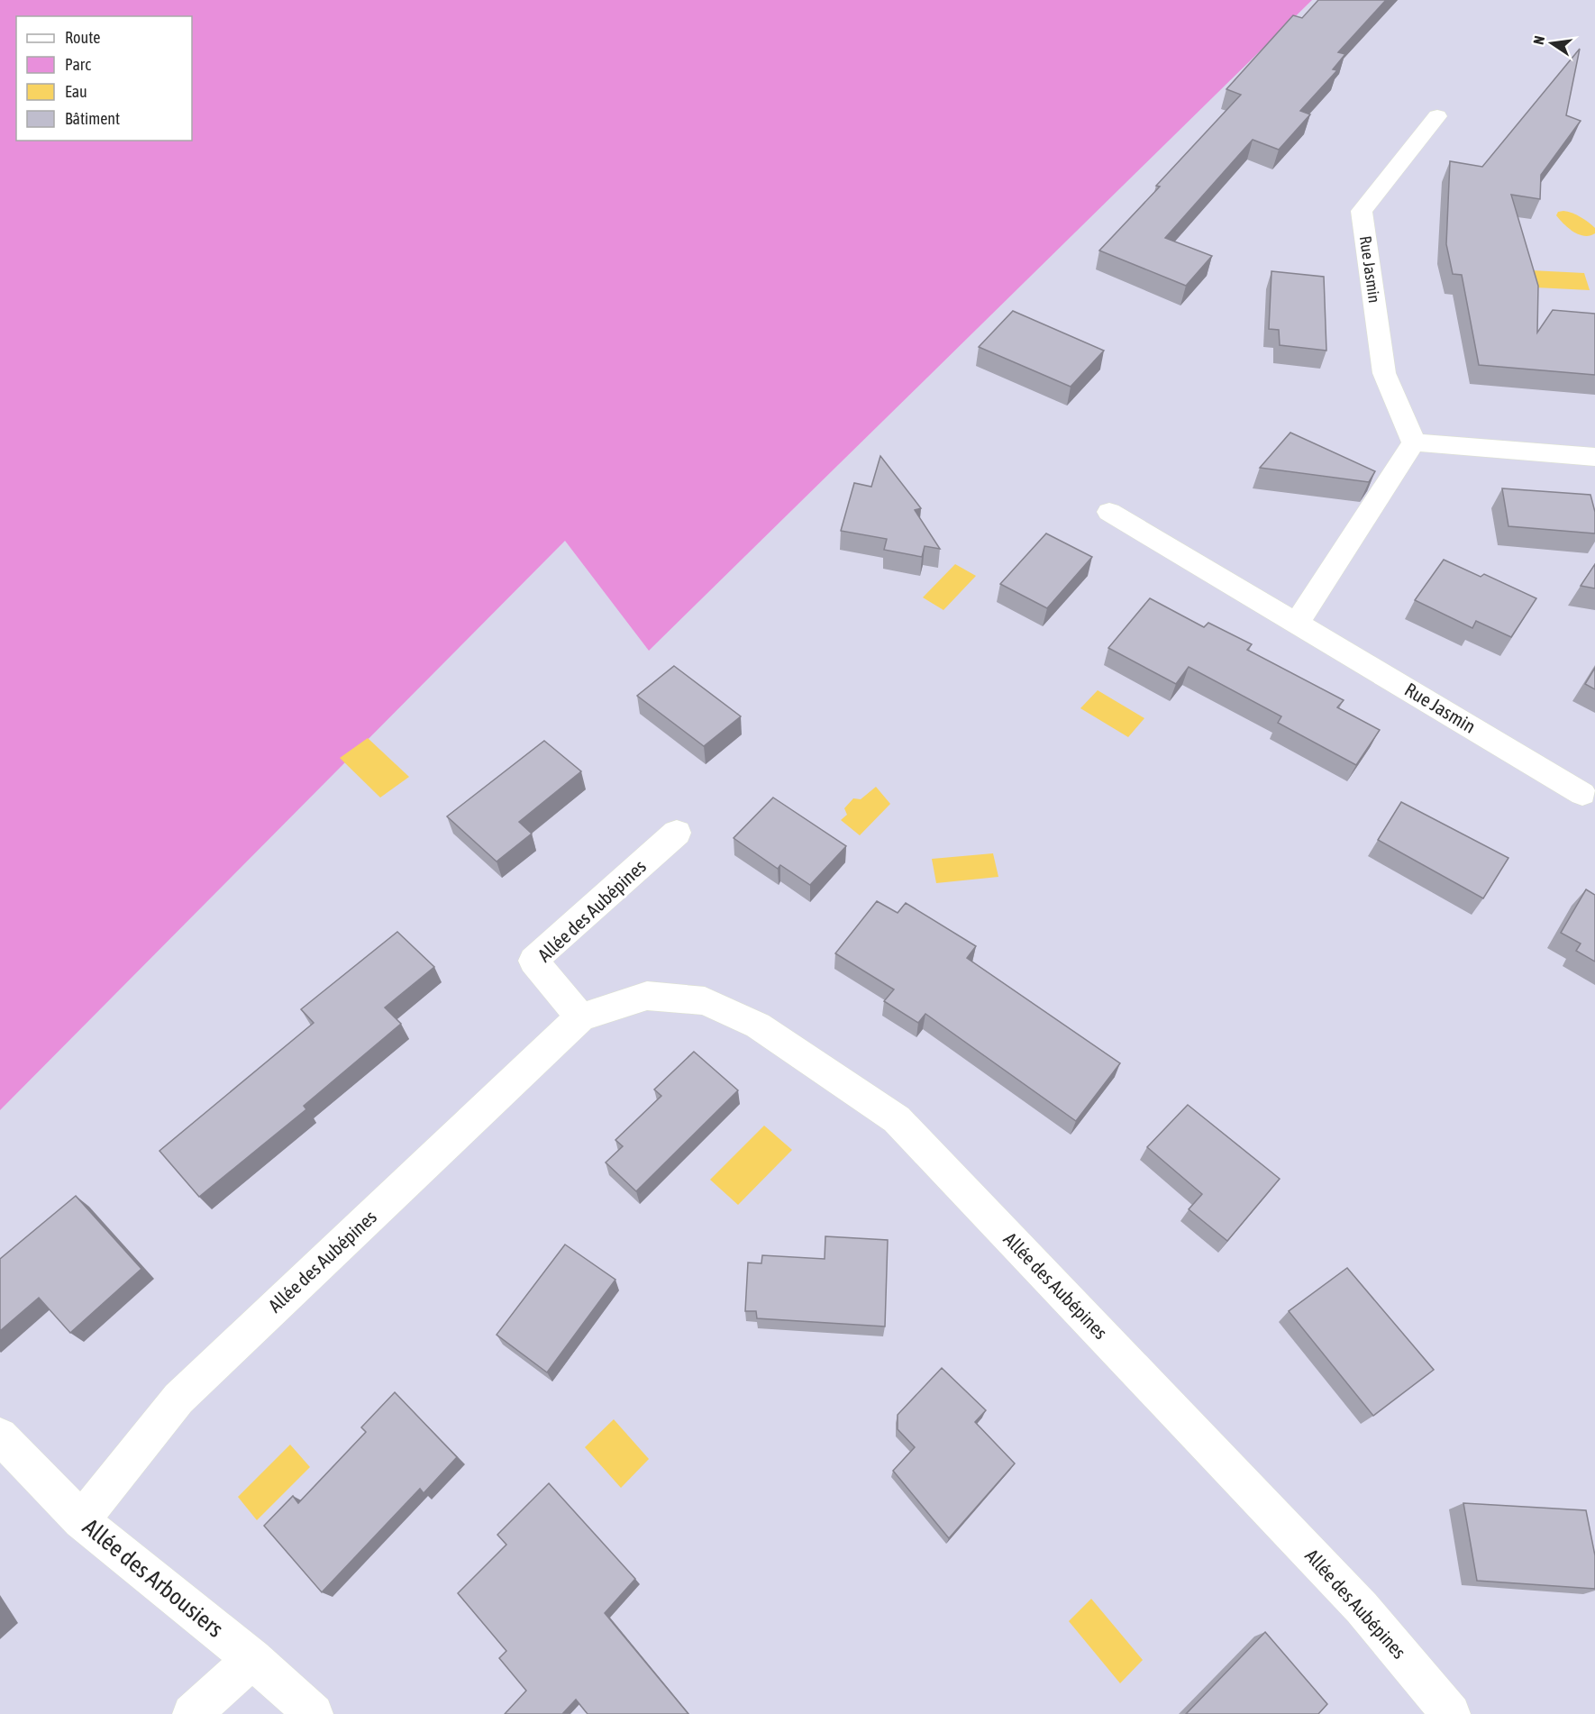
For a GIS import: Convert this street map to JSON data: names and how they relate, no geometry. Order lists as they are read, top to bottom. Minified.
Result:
{"streets":{"street":["Rue Jasmin","Allée des Aubépines","Allée des Arbousiers"]},"crossings":[["Allée des Aubépines","Allée des Arbousiers"]],"legend":["Route","Parc","Eau","Bâtiment"],"north":"left"}
